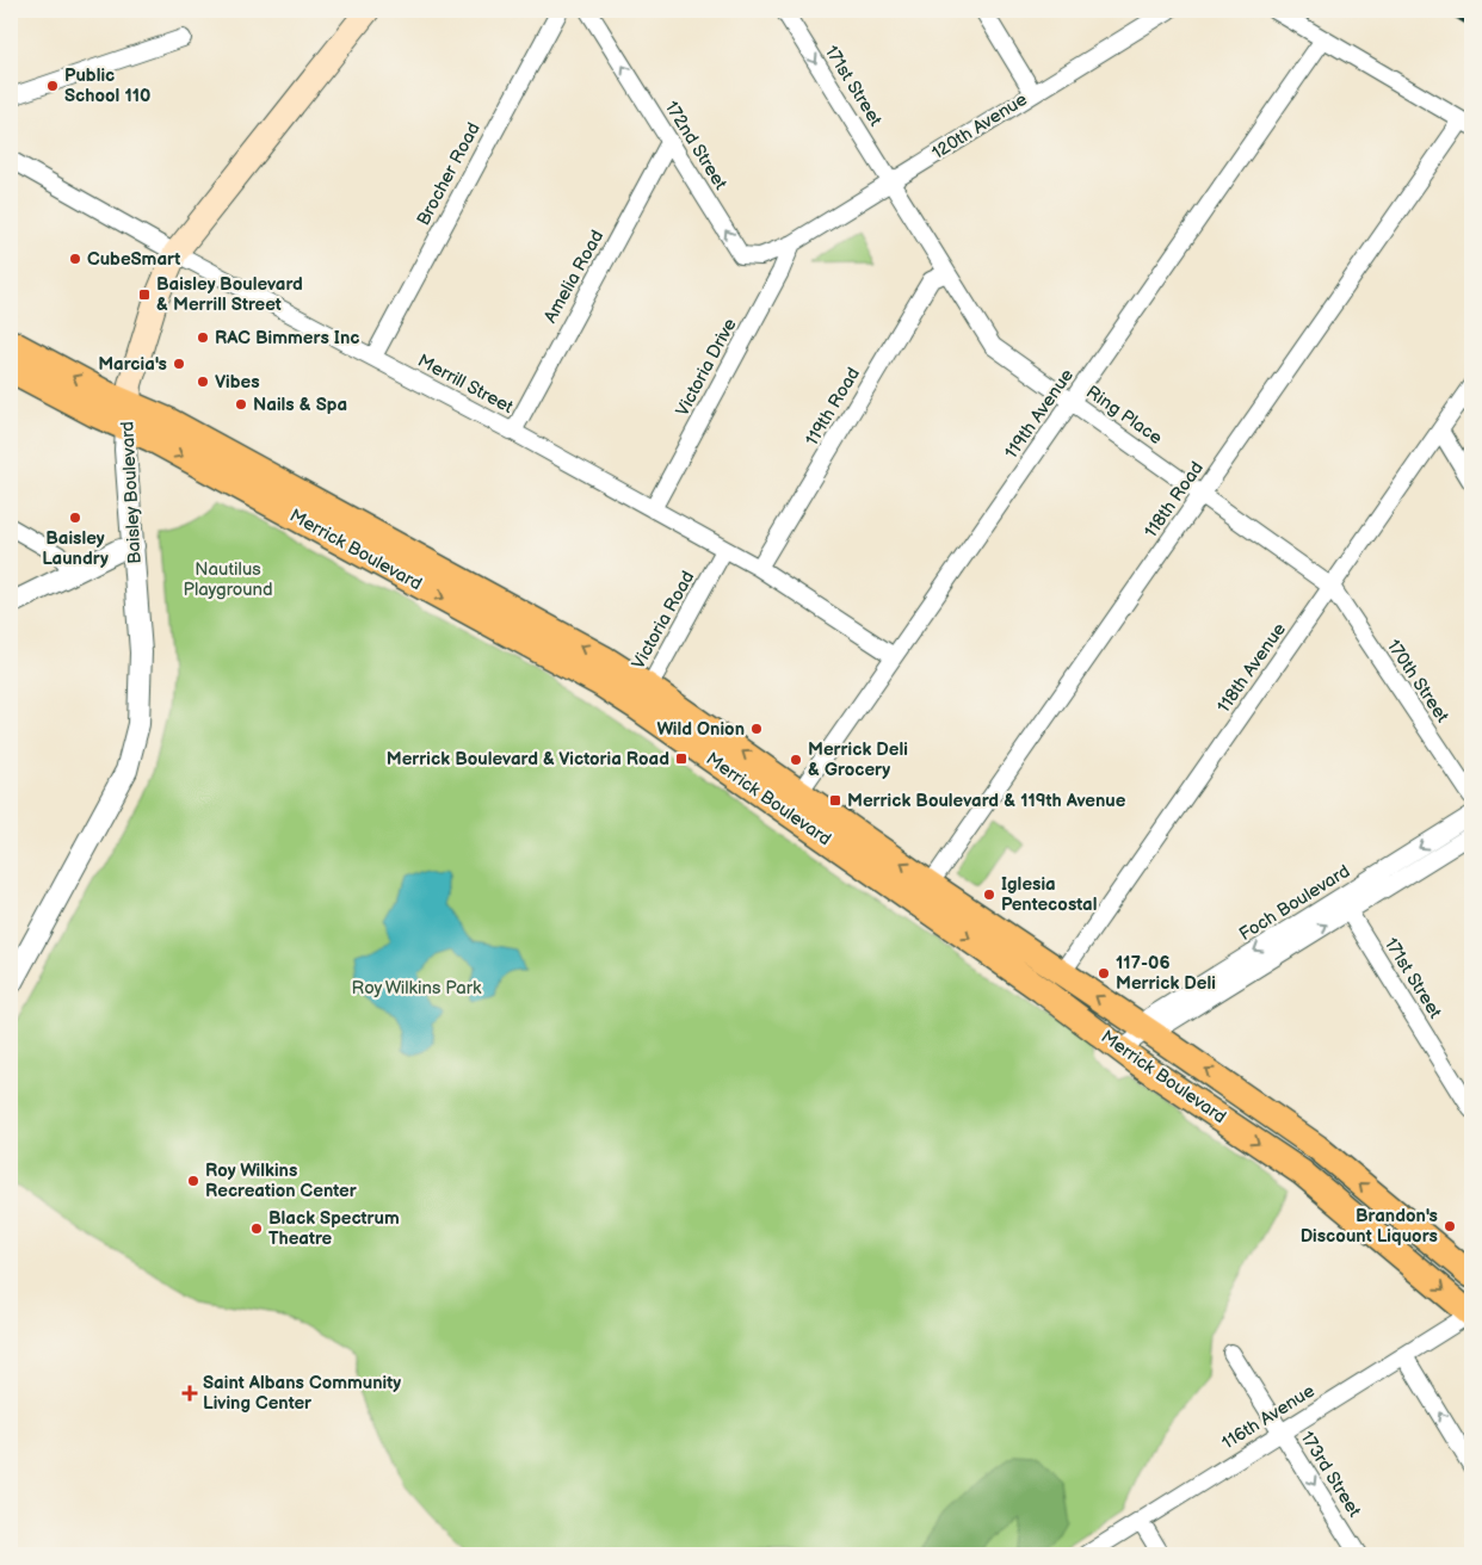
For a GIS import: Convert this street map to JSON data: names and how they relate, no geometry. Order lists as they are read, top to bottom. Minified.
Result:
{"streets":{"main road":["Baisley Boulevard","Merrick Boulevard"],"street":["171st Street","120th Avenue","172nd Street","Brocher Road","Amelia Road","Victoria Drive","Merrill Street","119th Road","119th Avenue","Ring Place","118th Road","Victoria Road","118th Avenue","170th Street","Foch Boulevard","116th Avenue","173rd Street"]},"crossings":[["171st Street","120th Avenue"],["171st Street","Ring Place"],["171st Street","Foch Boulevard"],["120th Avenue","172nd Street"],["120th Avenue","Victoria Drive"],["120th Avenue","Ring Place"],["172nd Street","Amelia Road"],["172nd Street","Victoria Drive"],["Brocher Road","Merrill Street"],["Amelia Road","Merrill Street"],["Victoria Drive","Merrill Street"],["Merrill Street","119th Road"],["Merrill Street","119th Avenue"],["Merrill Street","Baisley Boulevard"],["Merrill Street","Victoria Road"],["119th Road","Ring Place"],["119th Avenue","Ring Place"],["119th Avenue","Merrick Boulevard"],["Ring Place","118th Road"],["Ring Place","118th Avenue"],["Ring Place","170th Street"],["Baisley Boulevard","Merrick Boulevard"],["118th Road","Merrick Boulevard"],["Merrick Boulevard","Victoria Road"],["Merrick Boulevard","118th Avenue"],["Merrick Boulevard","Foch Boulevard"],["Merrick Boulevard","116th Avenue"],["118th Avenue","170th Street"],["116th Avenue","173rd Street"]],"one_way":["171st Street","172nd Street"],"parks":["Nautilus Playground","Roy Wilkins Park"],"places":{"other":["Public School 110","CubeSmart","RAC Bimmers Inc","Marcia's","Vibes","Nails & Spa","Baisley Laundry","Wild Onion","Merrick Deli & Grocery","Iglesia Pentecostal","117-06 Merrick Deli","Roy Wilkins Recreation Center","Brandon's Discount Liquors","Black Spectrum Theatre"],"transit":["Baisley Boulevard & Merrill Street","Merrick Boulevard & Victoria Road","Merrick Boulevard & 119th Avenue"],"health":["Saint Albans Community Living Center"]}}
